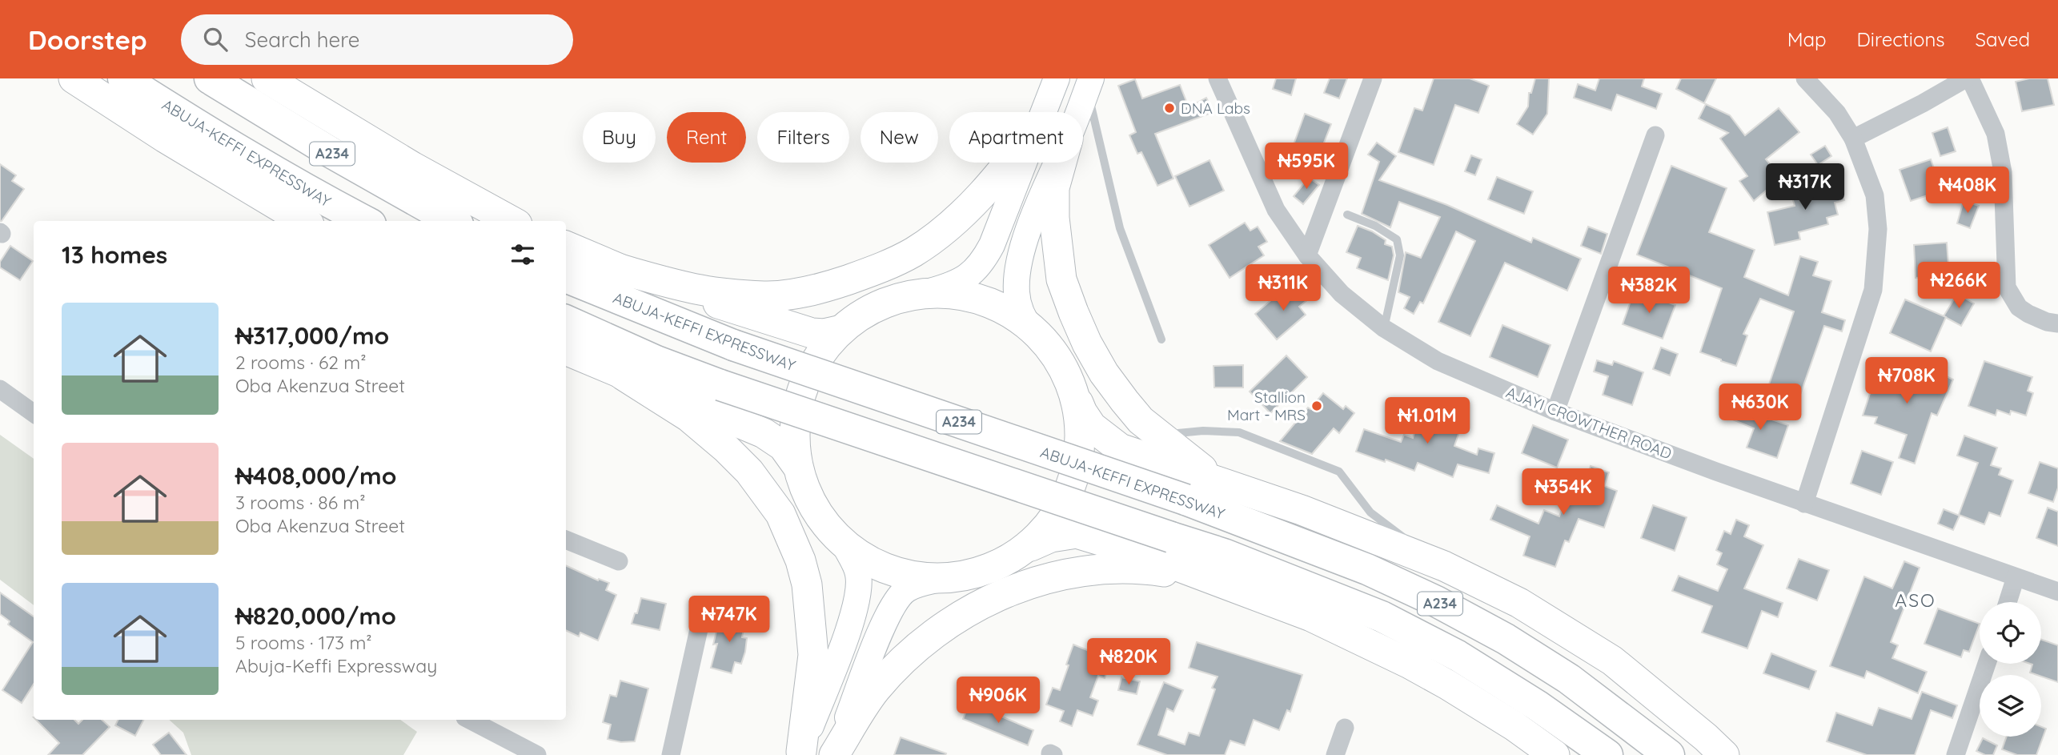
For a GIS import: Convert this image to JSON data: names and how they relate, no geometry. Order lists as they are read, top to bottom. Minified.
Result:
{"streets":{"highway":["ABUJA-KEFFI EXPRESSWAY","A234"],"street":["AJAYI CROWTHER ROAD"]},"districts":["ASO"],"places":["DNA Labs","Stallion Mart - MRS"],"page":{"header":"Doorstep","search":"Search here","nav":["Map","Directions","Saved"],"chip":["Buy","Rent","Filters","New","Apartment"],"price":["₦595K","₦317K","₦408K","₦266K","₦311K","₦382K","₦708K","₦630K","₦1.01M","₦354K","₦747K","₦820K","₦906K"],"heading":"13 homes","list":[{"name":"₦317,000/mo","note":"2 rooms · 62 m² · Oba Akenzua Street"},{"name":"₦408,000/mo","note":"3 rooms · 86 m² · Oba Akenzua Street"},{"name":"₦820,000/mo","note":"5 rooms · 173 m² · Abuja-Keffi Expressway"}]}}
